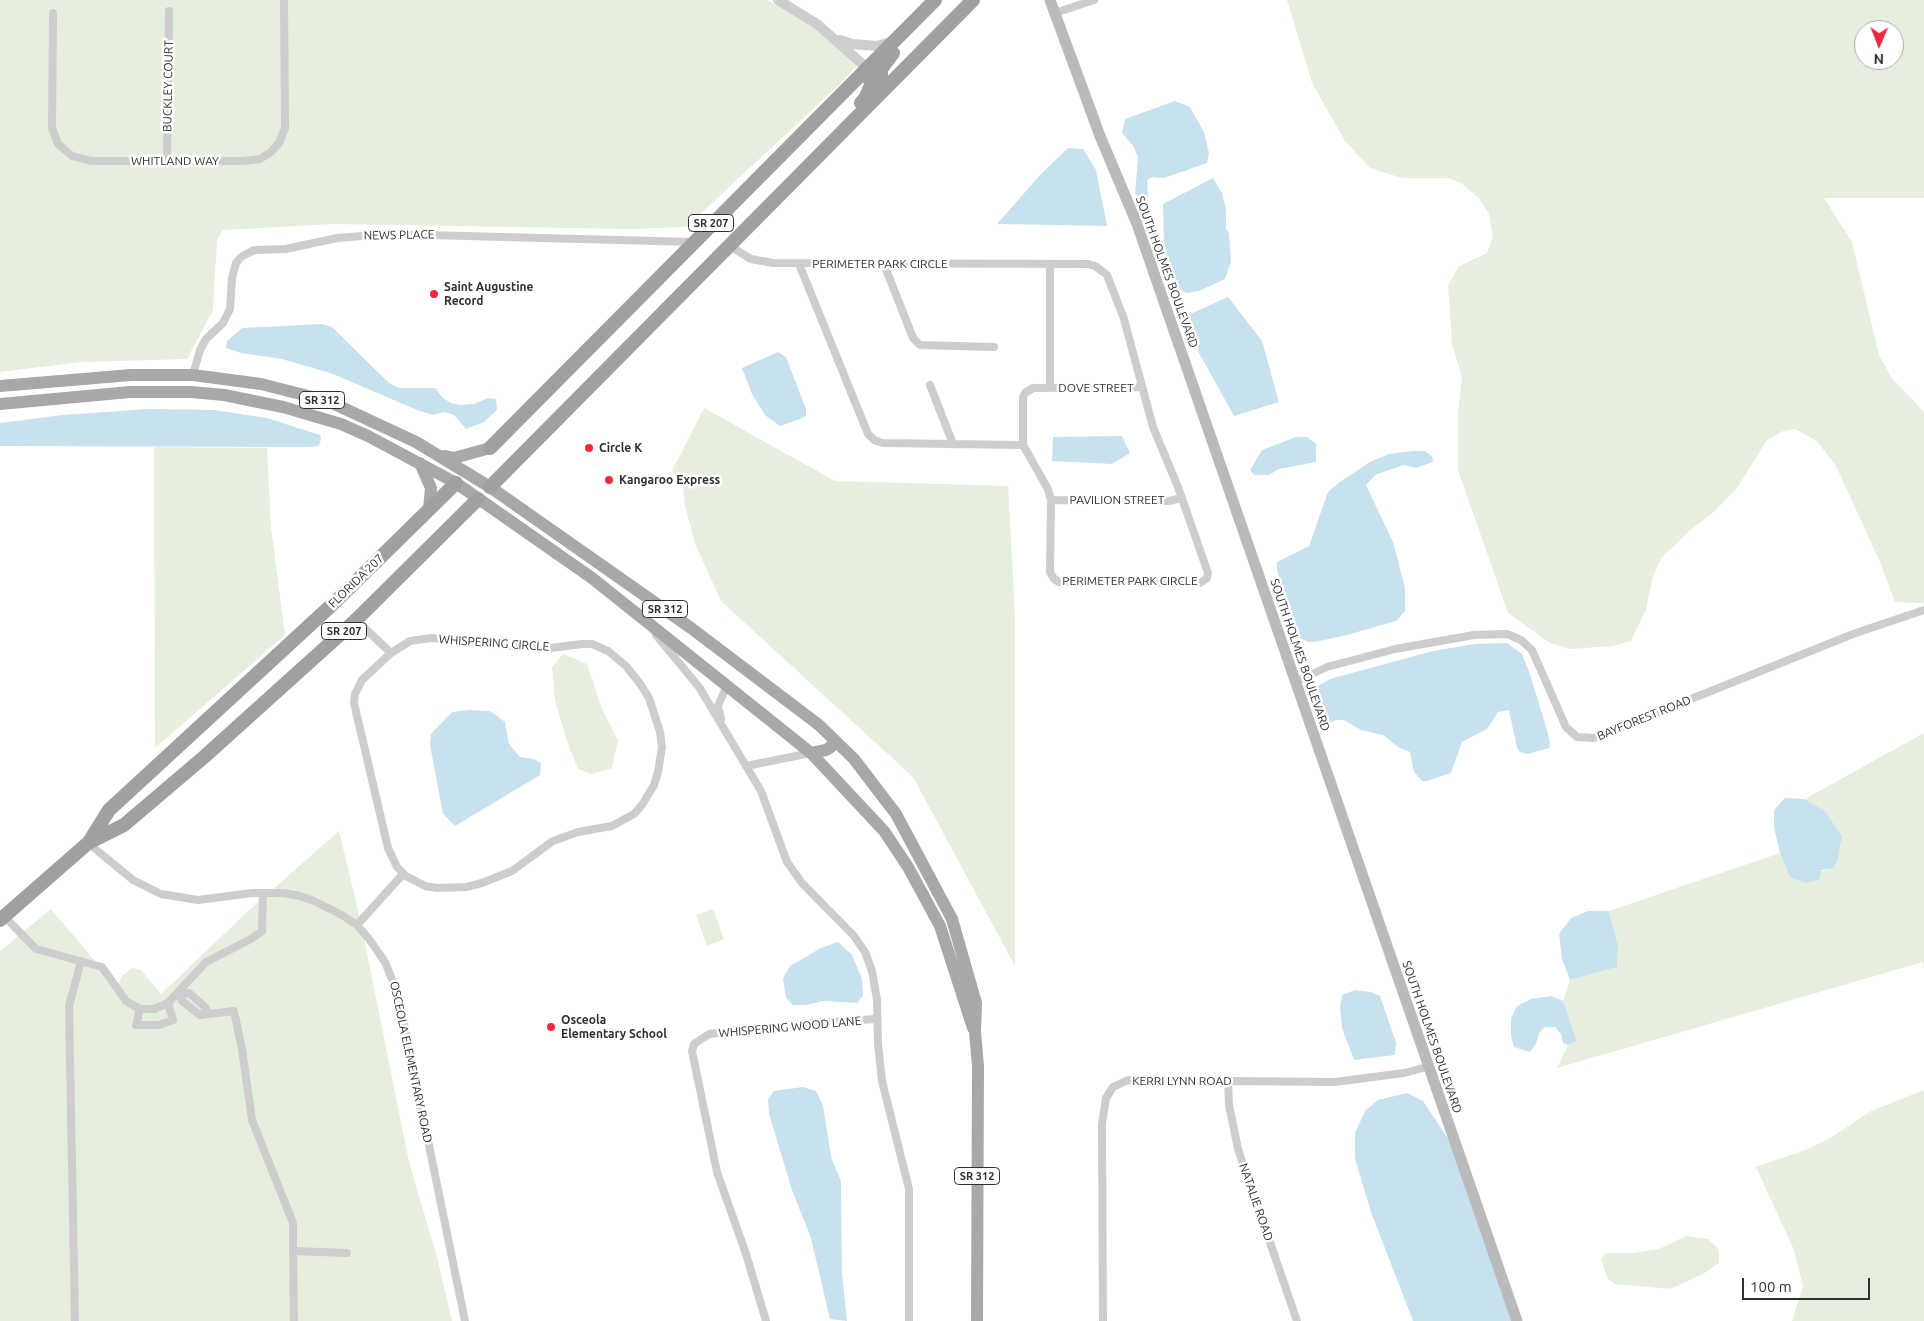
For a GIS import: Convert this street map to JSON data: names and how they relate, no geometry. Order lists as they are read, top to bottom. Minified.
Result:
{"streets":{"highway":["SR 207","FLORIDA 207"],"main road":["SOUTH HOLMES BOULEVARD","SR 312"],"street":["BUCKLEY COURT","WHITLAND WAY","NEWS PLACE","PERIMETER PARK CIRCLE","DOVE STREET","PAVILION STREET","WHISPERING CIRCLE","BAYFOREST ROAD","WHISPERING WOOD LANE","OSCEOLA ELEMENTARY ROAD","KERRI LYNN ROAD","NATALIE ROAD"]},"crossings":[["BUCKLEY COURT","WHITLAND WAY"],["SR 207","NEWS PLACE"],["SR 207","PERIMETER PARK CIRCLE"],["SR 207","SR 312"],["SR 207","FLORIDA 207"],["SR 207","OSCEOLA ELEMENTARY ROAD"],["NEWS PLACE","SR 312"],["PERIMETER PARK CIRCLE","DOVE STREET"],["PERIMETER PARK CIRCLE","PAVILION STREET"],["SOUTH HOLMES BOULEVARD","BAYFOREST ROAD"],["SOUTH HOLMES BOULEVARD","KERRI LYNN ROAD"],["SR 312","FLORIDA 207"],["SR 312","WHISPERING WOOD LANE"],["FLORIDA 207","OSCEOLA ELEMENTARY ROAD"],["KERRI LYNN ROAD","NATALIE ROAD"]],"places":["Saint Augustine Record","Circle K","Kangaroo Express","Osceola Elementary School"],"scale_bar":"100 m","north":"bottom"}
